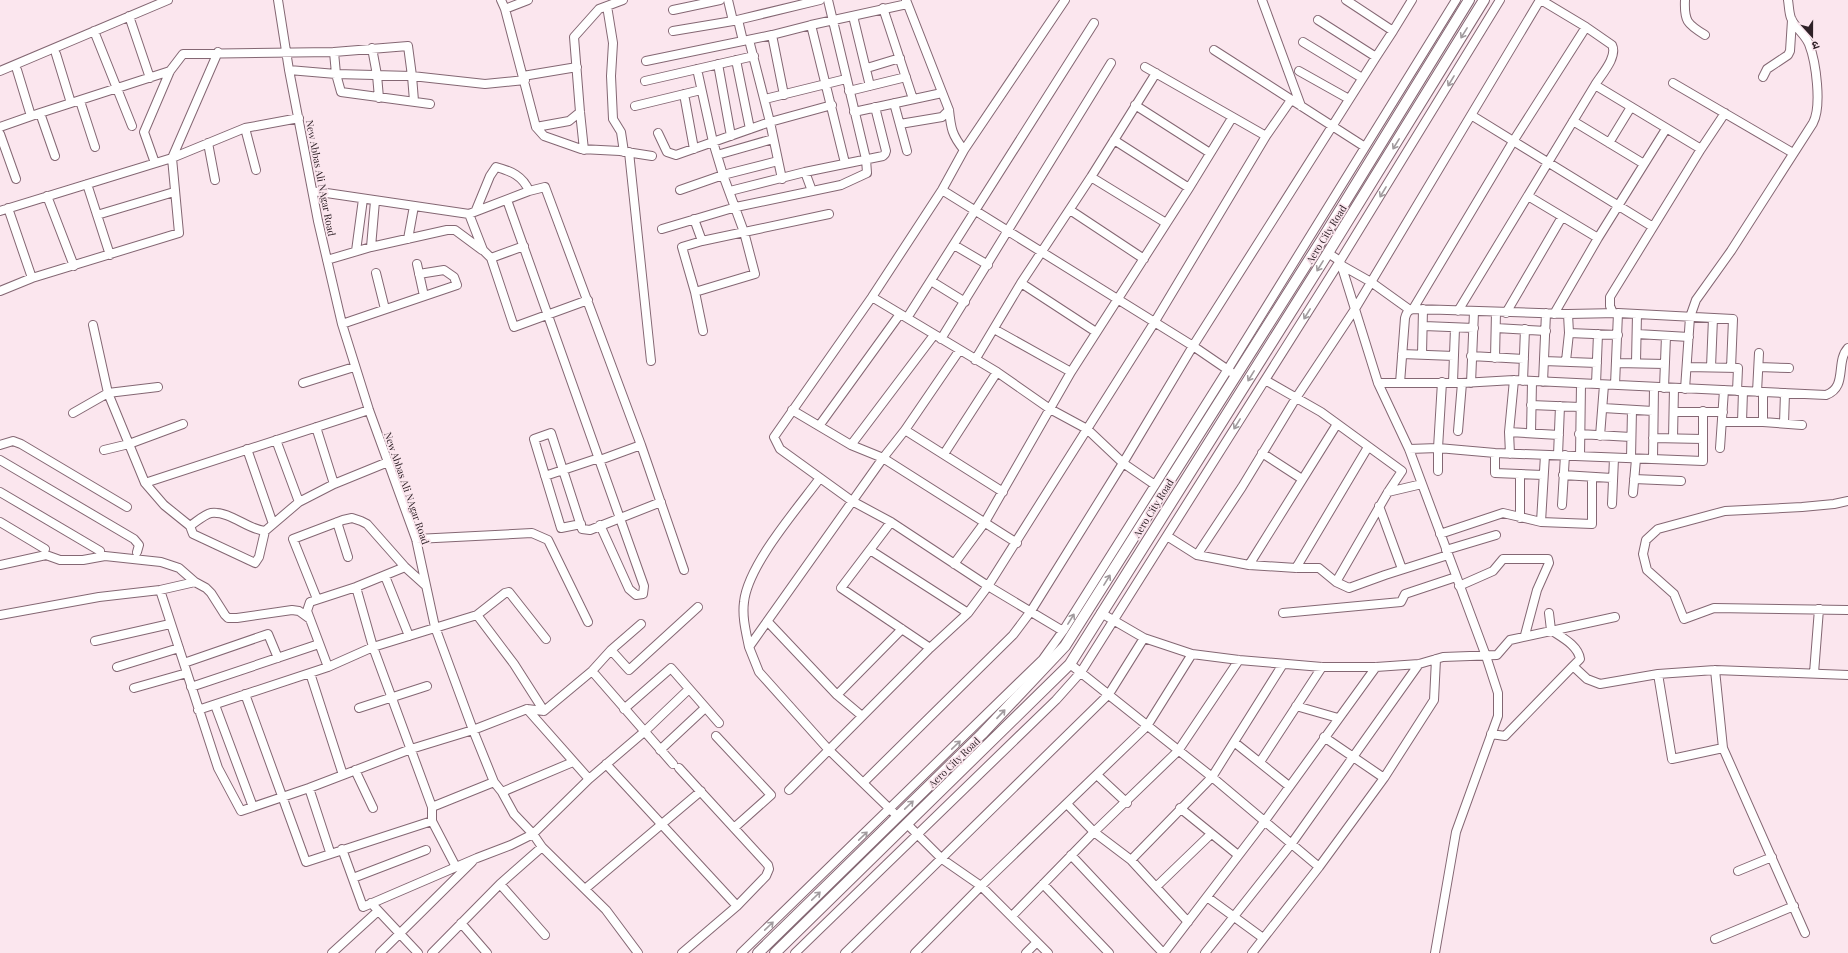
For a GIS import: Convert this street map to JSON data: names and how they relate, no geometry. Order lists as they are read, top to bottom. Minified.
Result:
{"streets":{"street":["New Abbas Ali NAgar Road","Aero City Road"]},"north":"bottom"}
